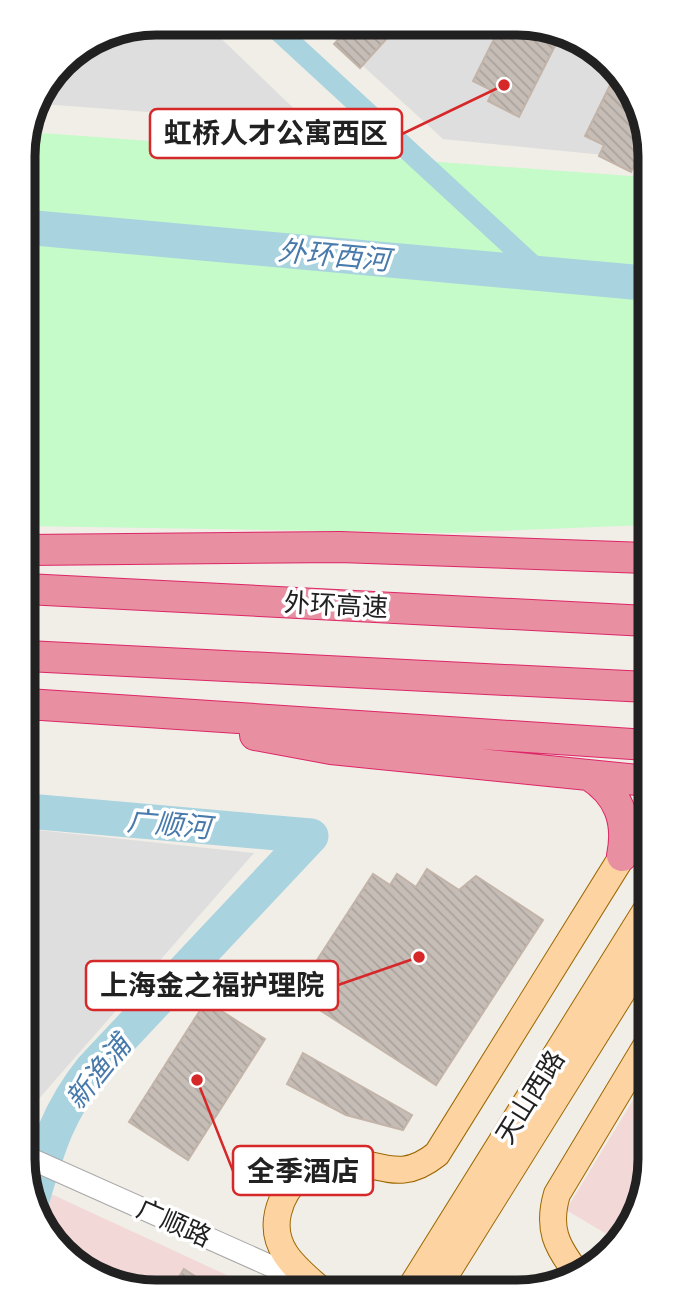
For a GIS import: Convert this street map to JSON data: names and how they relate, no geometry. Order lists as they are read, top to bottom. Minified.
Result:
{"streets":{"highway":["外环高速"],"main road":["天山西路"],"street":["广顺路"]},"water":["外环西河","广顺河","新渔浦"],"places":["虹桥人才公寓西区","上海金之福护理院","全季酒店"]}
